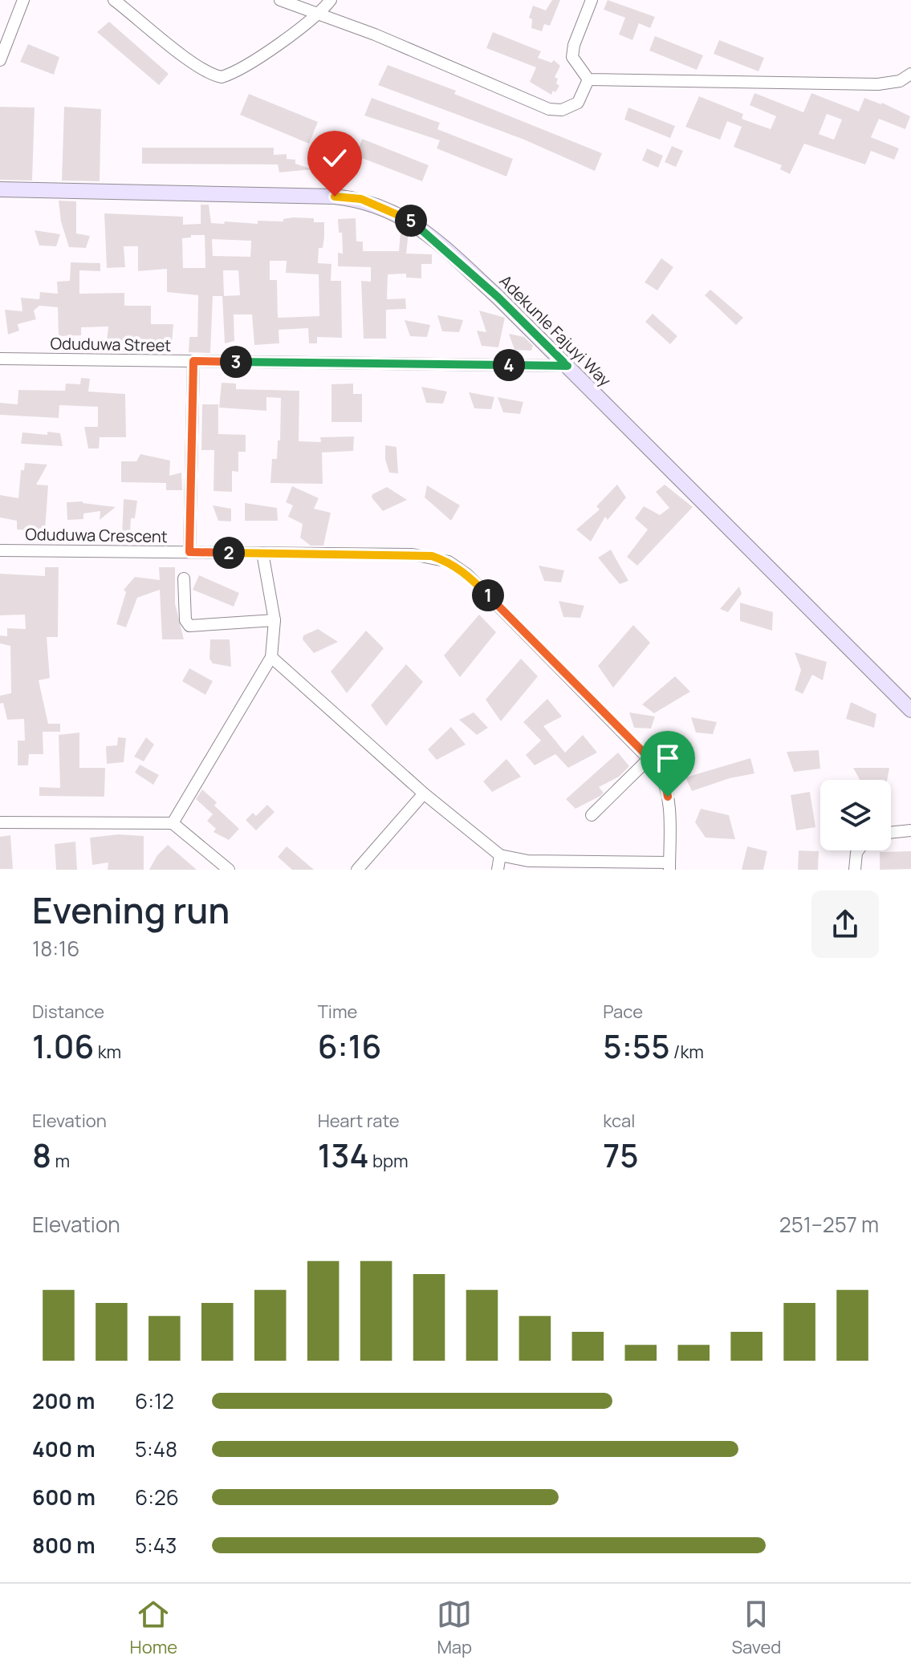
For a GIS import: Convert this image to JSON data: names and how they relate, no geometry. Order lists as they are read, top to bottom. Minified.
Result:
{"streets":{"street":["Adekunle Fajuyi Way","Oduduwa Street","Oduduwa Crescent"]},"crossings":[["Adekunle Fajuyi Way","Oduduwa Street"]],"page":{"pins":["5","3","4","2","1"],"heading":["Evening run","18:16"],"stats":[["Distance","1.06 km"],["Time","6:16"],["Pace","5:55 /km"],["Elevation","8 m"],["Heart rate","134 bpm"],["kcal","75"]],"chart":["Elevation","251–257 m"],"list":[{"name":"200 m","note":"6:12"},{"name":"400 m","note":"5:48"},{"name":"600 m","note":"6:26"},{"name":"800 m","note":"5:43"}],"tabs":["Home","Map","Saved"]}}
